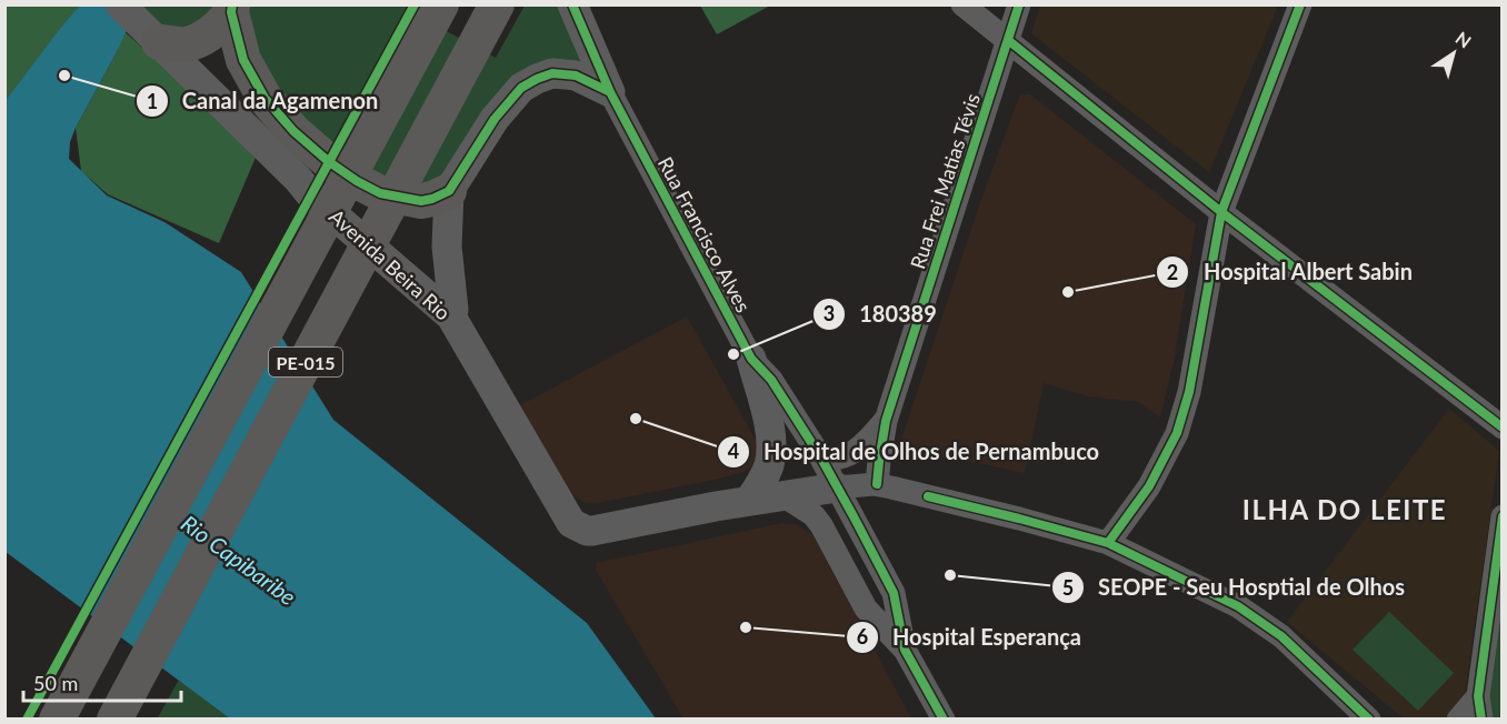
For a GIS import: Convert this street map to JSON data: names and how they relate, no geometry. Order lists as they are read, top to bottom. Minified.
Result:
{"streets":{"highway":["PE-015"],"main road":["Rua Francisco Alves","Avenida Beira Rio"],"street":["Rua Frei Matias Tévis"]},"crossings":[["Rua Frei Matias Tévis","Rua Francisco Alves"],["Rua Francisco Alves","Avenida Beira Rio"]],"districts":["ILHA DO LEITE"],"water":["Rio Capibaribe"],"places":["Canal da Agamenon","Hospital Albert Sabin","180389","Hospital de Olhos de Pernambuco","SEOPE - Seu Hosptial de Olhos","Hospital Esperança"],"scale_bar":"50 m","north":"top right"}
